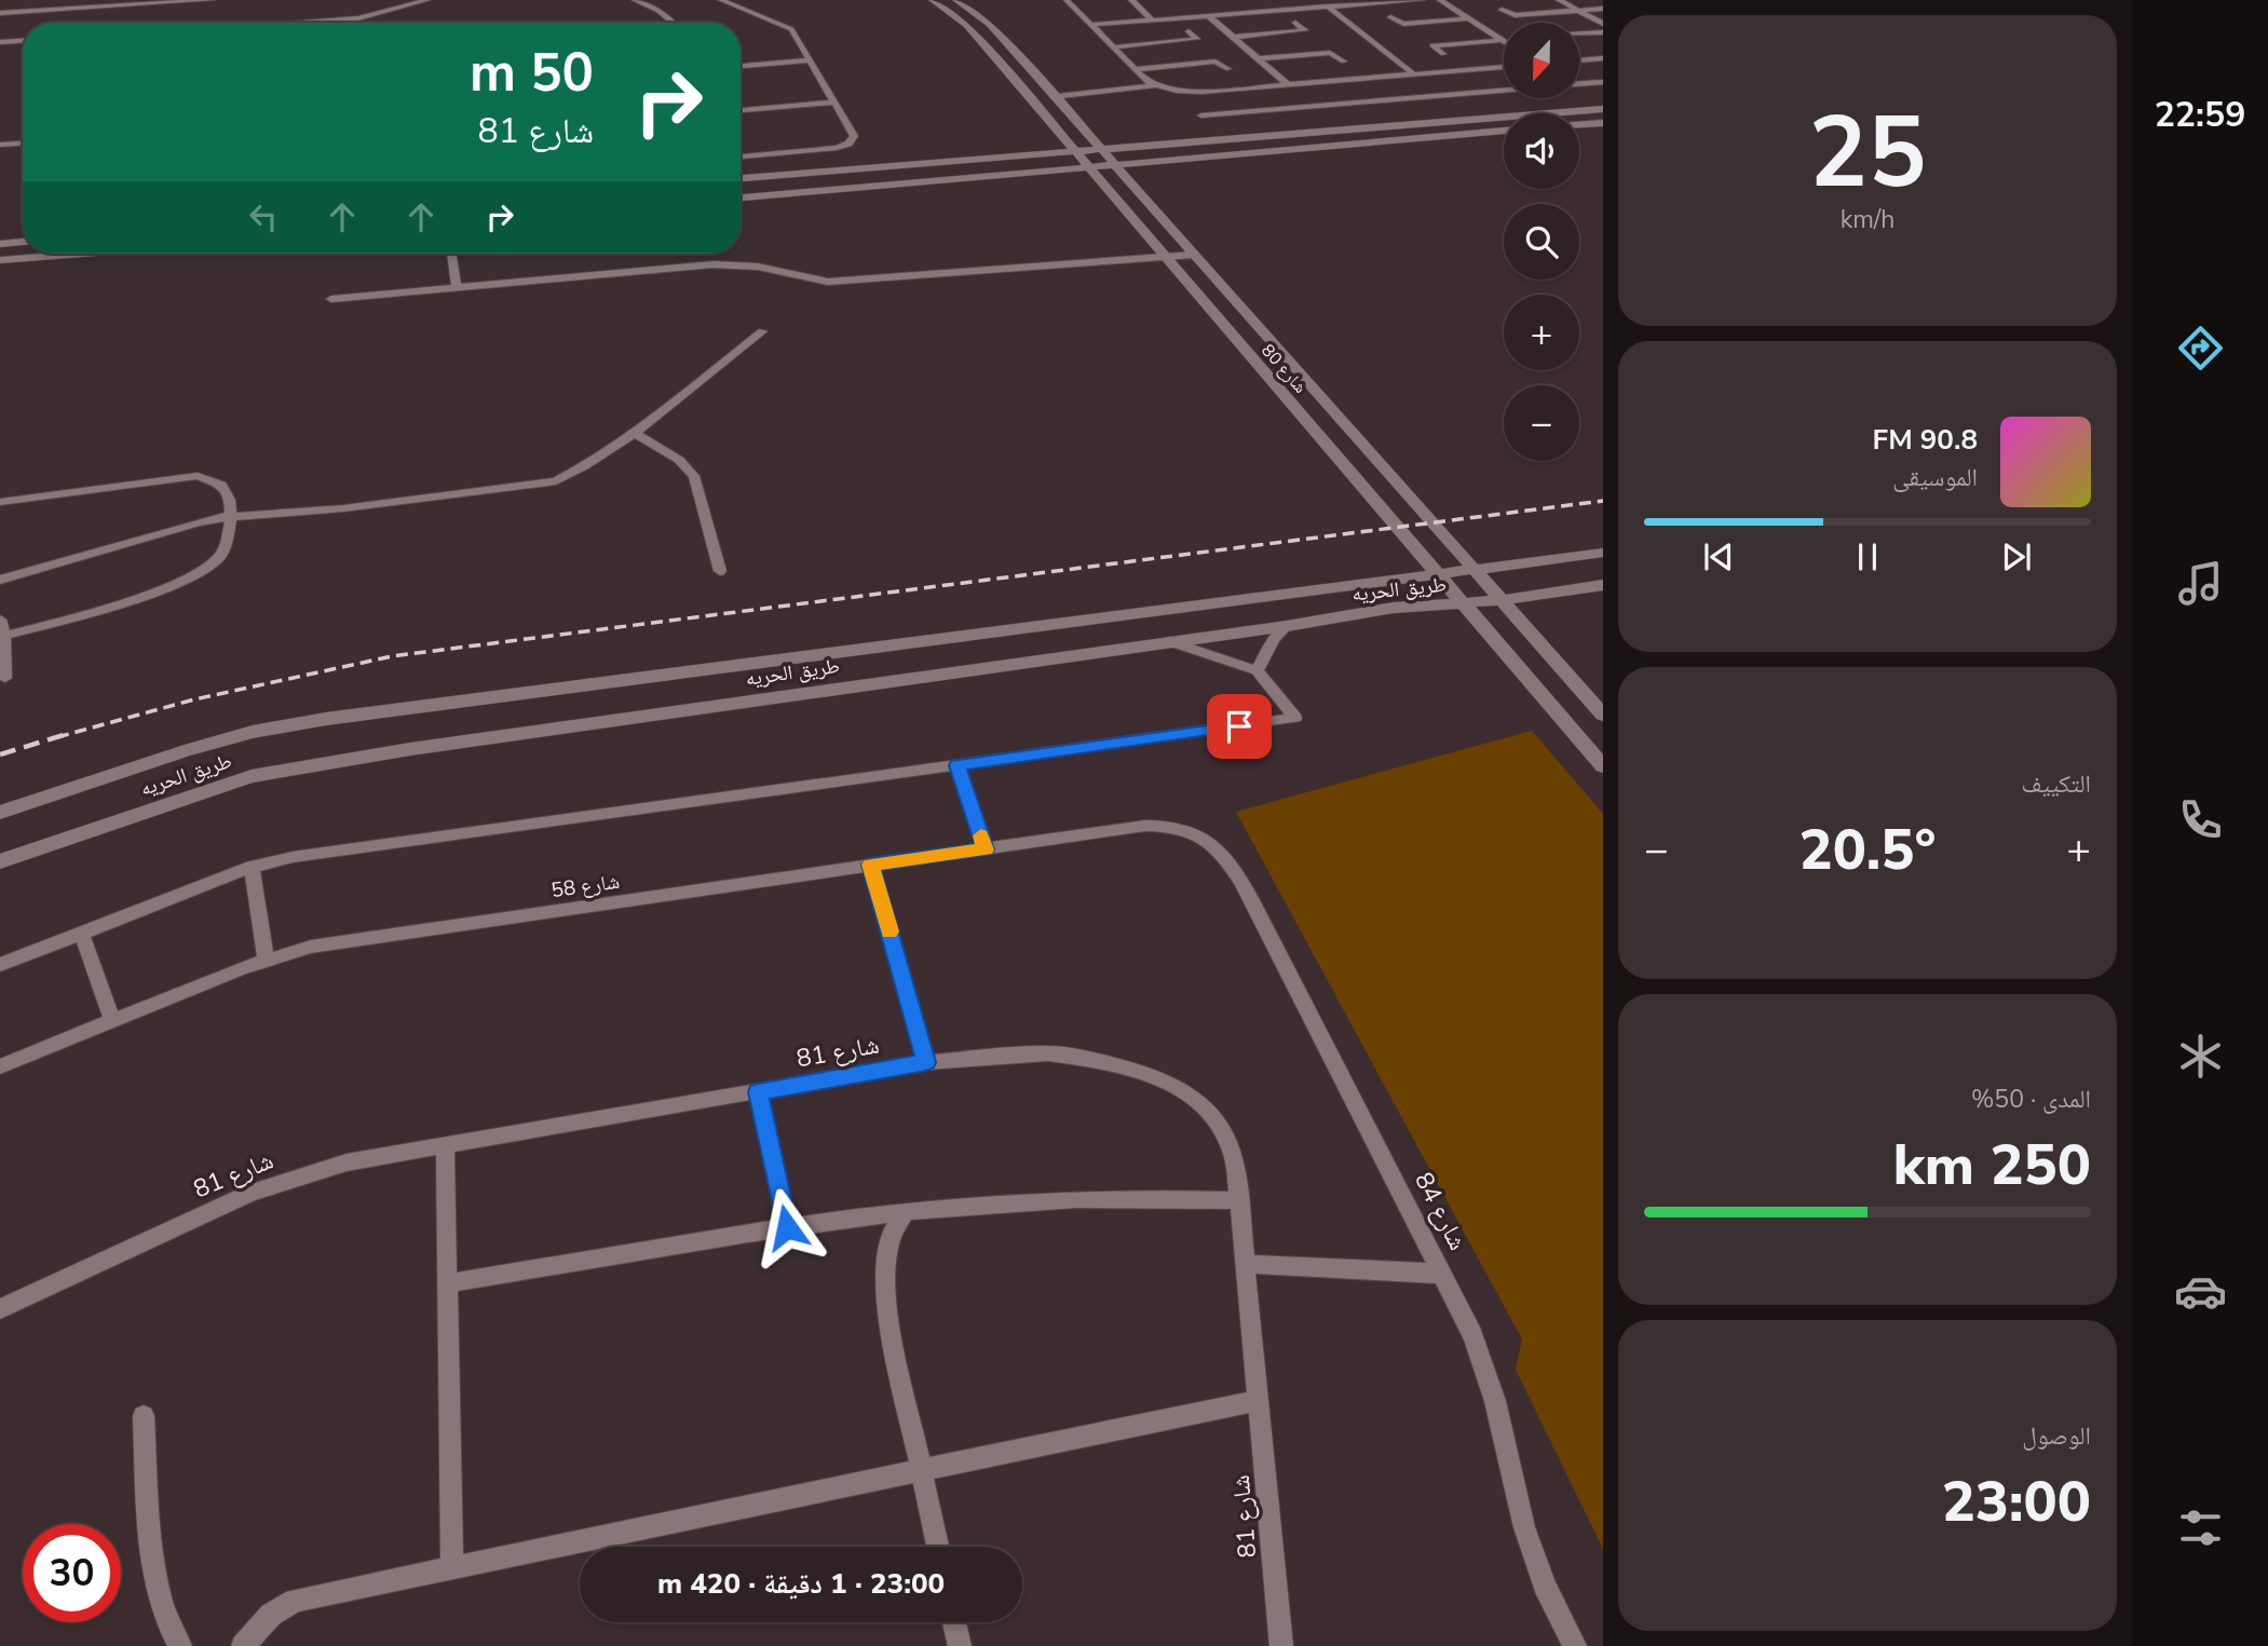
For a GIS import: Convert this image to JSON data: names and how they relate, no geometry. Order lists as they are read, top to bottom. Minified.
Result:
{"streets":{"street":["شارع 80","طريق الحريه","شارع 58","شارع 81","شارع 84"]},"crossings":[["شارع 80","طريق الحريه"],["شارع 58","شارع 84"]],"north":"bottom","page":{"tabs":"22:59","tile":[["25","km/h"],"التكييف",["المدى · 50%","250 km"],["الوصول","23:00"]],"map_buttons":["+","−"],"turn":["50 m","شارع 81"],"song":["90.8 FM","الموسيقى"],"heat":["−","20.5°","+"],"limit":"30","trip":"23:00 · 1 دقيقة · 420 m"}}
